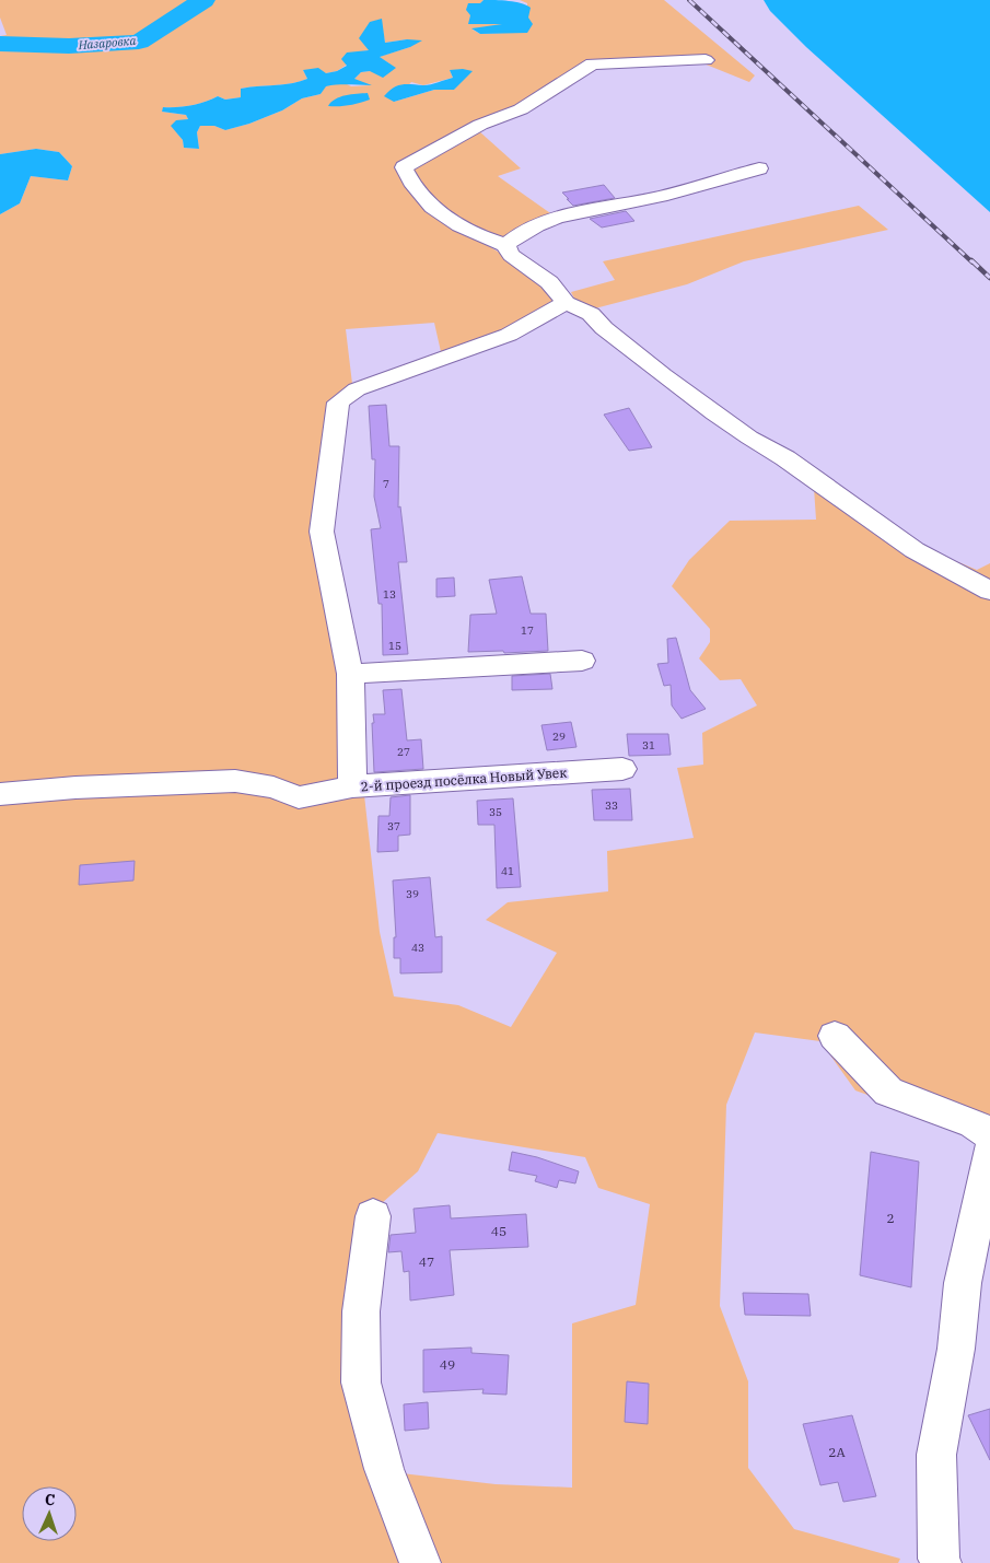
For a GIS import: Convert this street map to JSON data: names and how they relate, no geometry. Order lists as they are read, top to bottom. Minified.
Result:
{"streets":{"street":["2-й проезд посёлка Новый Увек"]},"water":["Назаровка"],"house_numbers":["7","13","17","15","29","31","27","33","35","37","41","39","43","2","45","47","49","2А"],"north":"top"}
